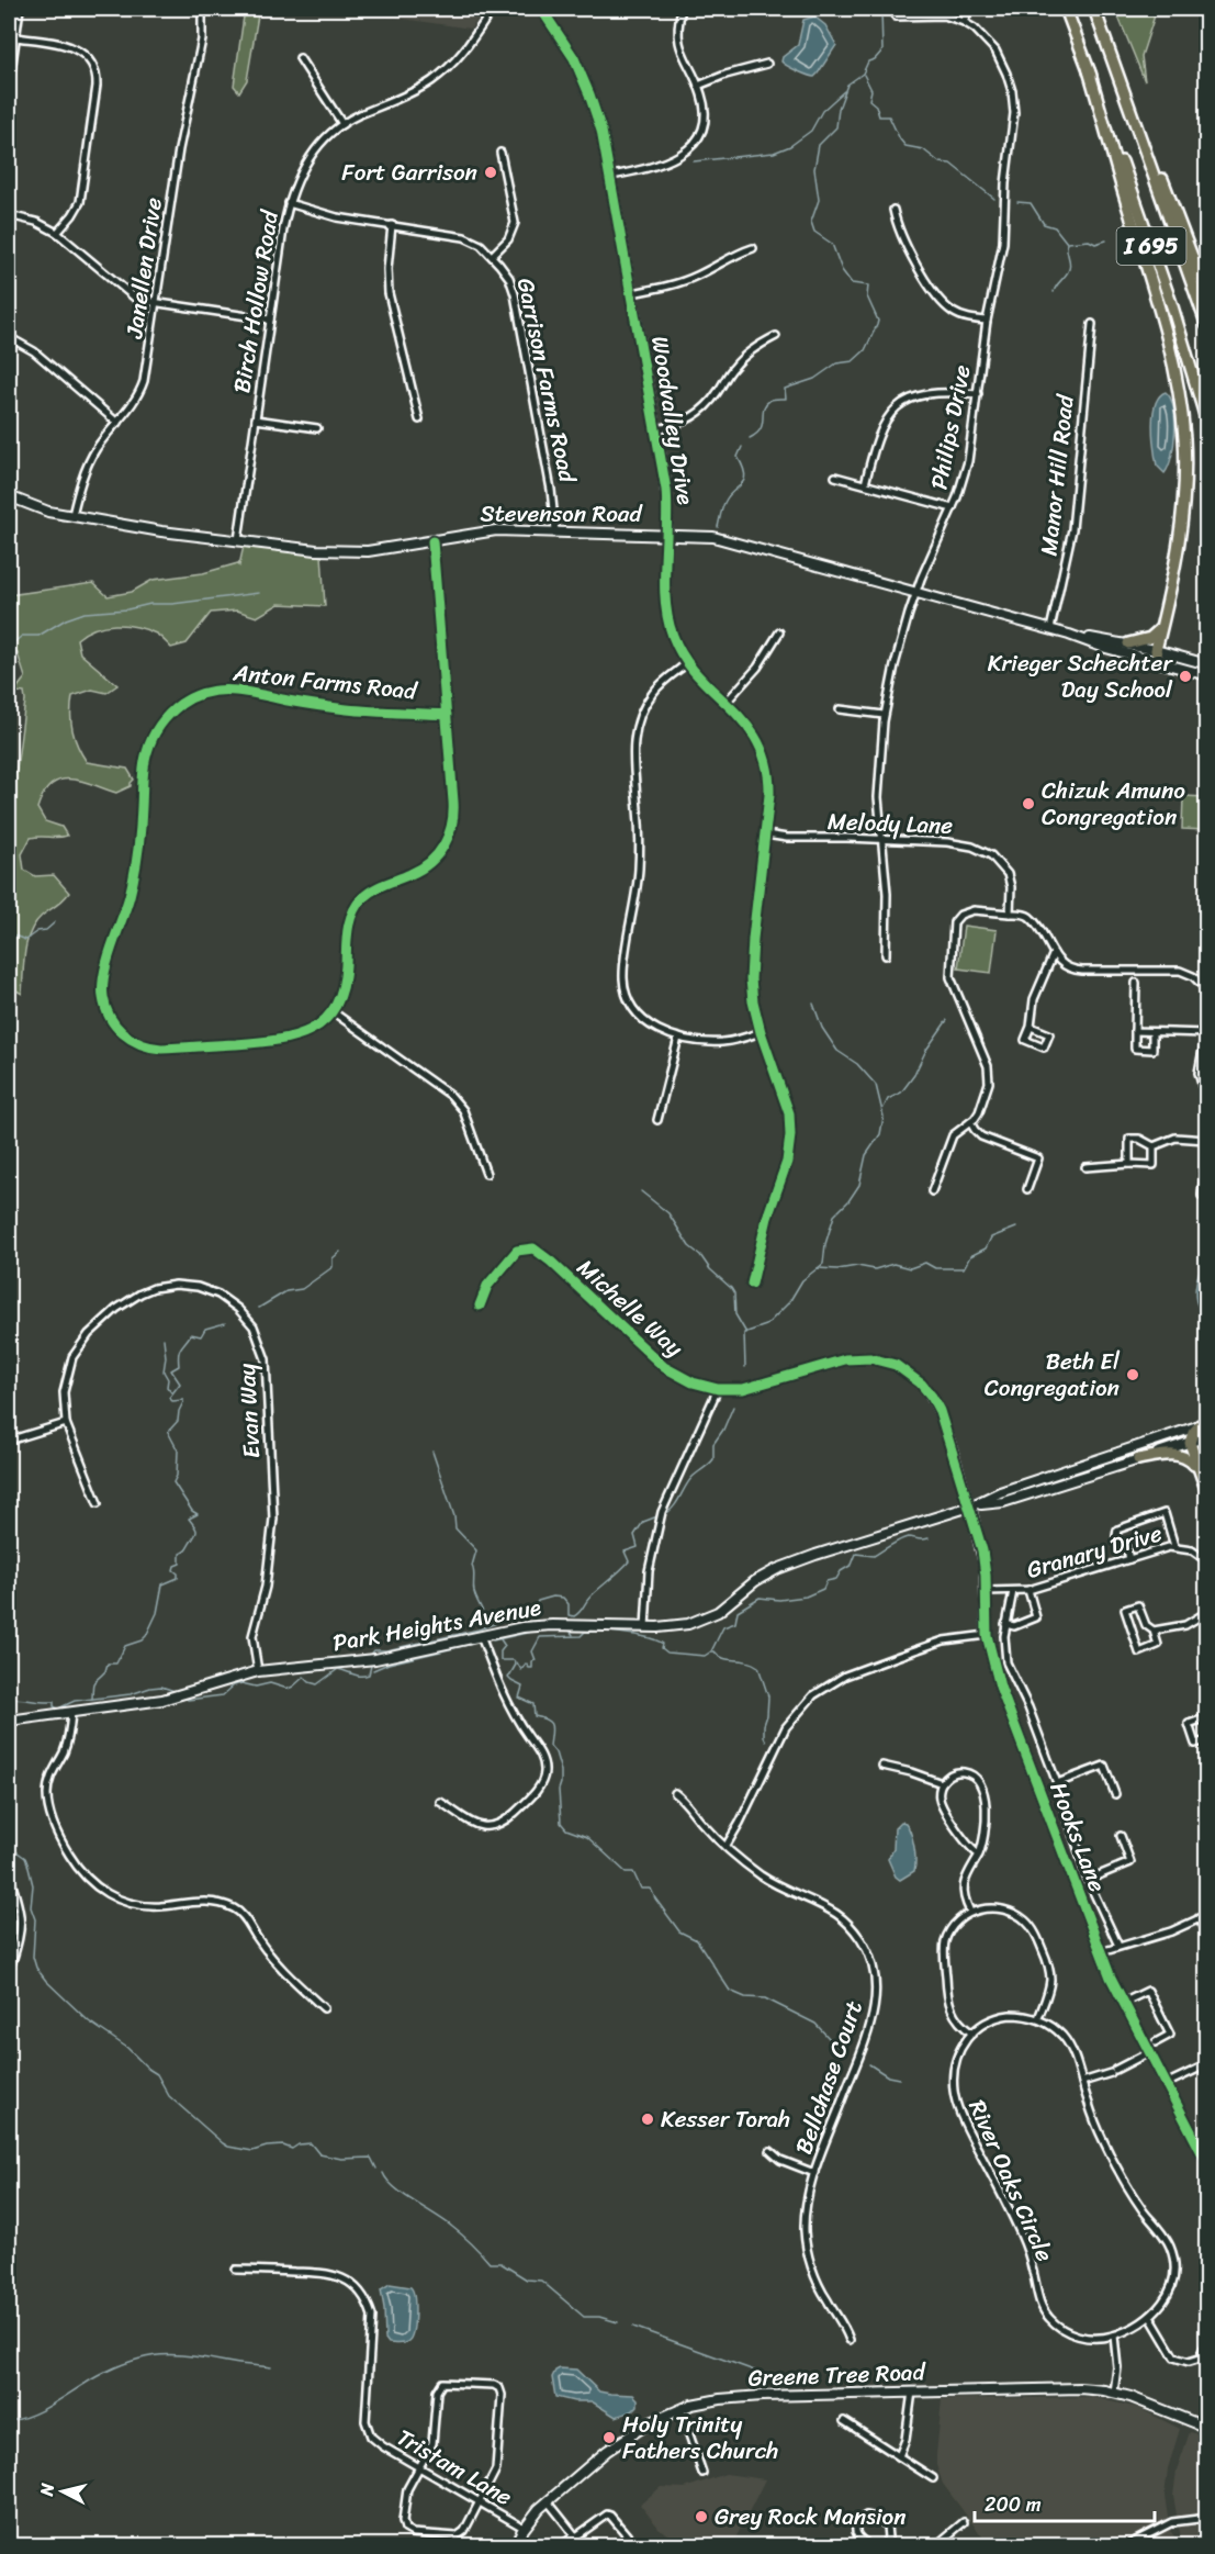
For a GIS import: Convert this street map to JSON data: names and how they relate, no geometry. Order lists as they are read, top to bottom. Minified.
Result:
{"streets":{"highway":["I 695"],"street":["Janellen Drive","Birch Hollow Road","Garrison Farms Road","Woodvalley Drive","Philips Drive","Manor Hill Road","Stevenson Road","Anton Farms Road","Melody Lane","Michelle Way","Evan Way","Granary Drive","Park Heights Avenue","Hooks Lane","Bellchase Court","River Oaks Circle","Greene Tree Road","Tristam Lane"]},"crossings":[["Janellen Drive","Stevenson Road"],["Birch Hollow Road","Garrison Farms Road"],["Birch Hollow Road","Stevenson Road"],["Garrison Farms Road","Stevenson Road"],["Woodvalley Drive","Stevenson Road"],["Woodvalley Drive","Melody Lane"],["Philips Drive","Stevenson Road"],["Philips Drive","Melody Lane"],["Manor Hill Road","Stevenson Road"],["Stevenson Road","Anton Farms Road"],["Michelle Way","Park Heights Avenue"],["Michelle Way","Hooks Lane"],["Evan Way","Park Heights Avenue"],["Granary Drive","Hooks Lane"],["Park Heights Avenue","Hooks Lane"],["Greene Tree Road","Tristam Lane"]],"places":["Fort Garrison","Krieger Schechter Day School","Chizuk Amuno Congregation","Beth El Congregation","Kesser Torah","Holy Trinity Fathers Church","Grey Rock Mansion"],"scale_bar":"200 m","north":"left"}
